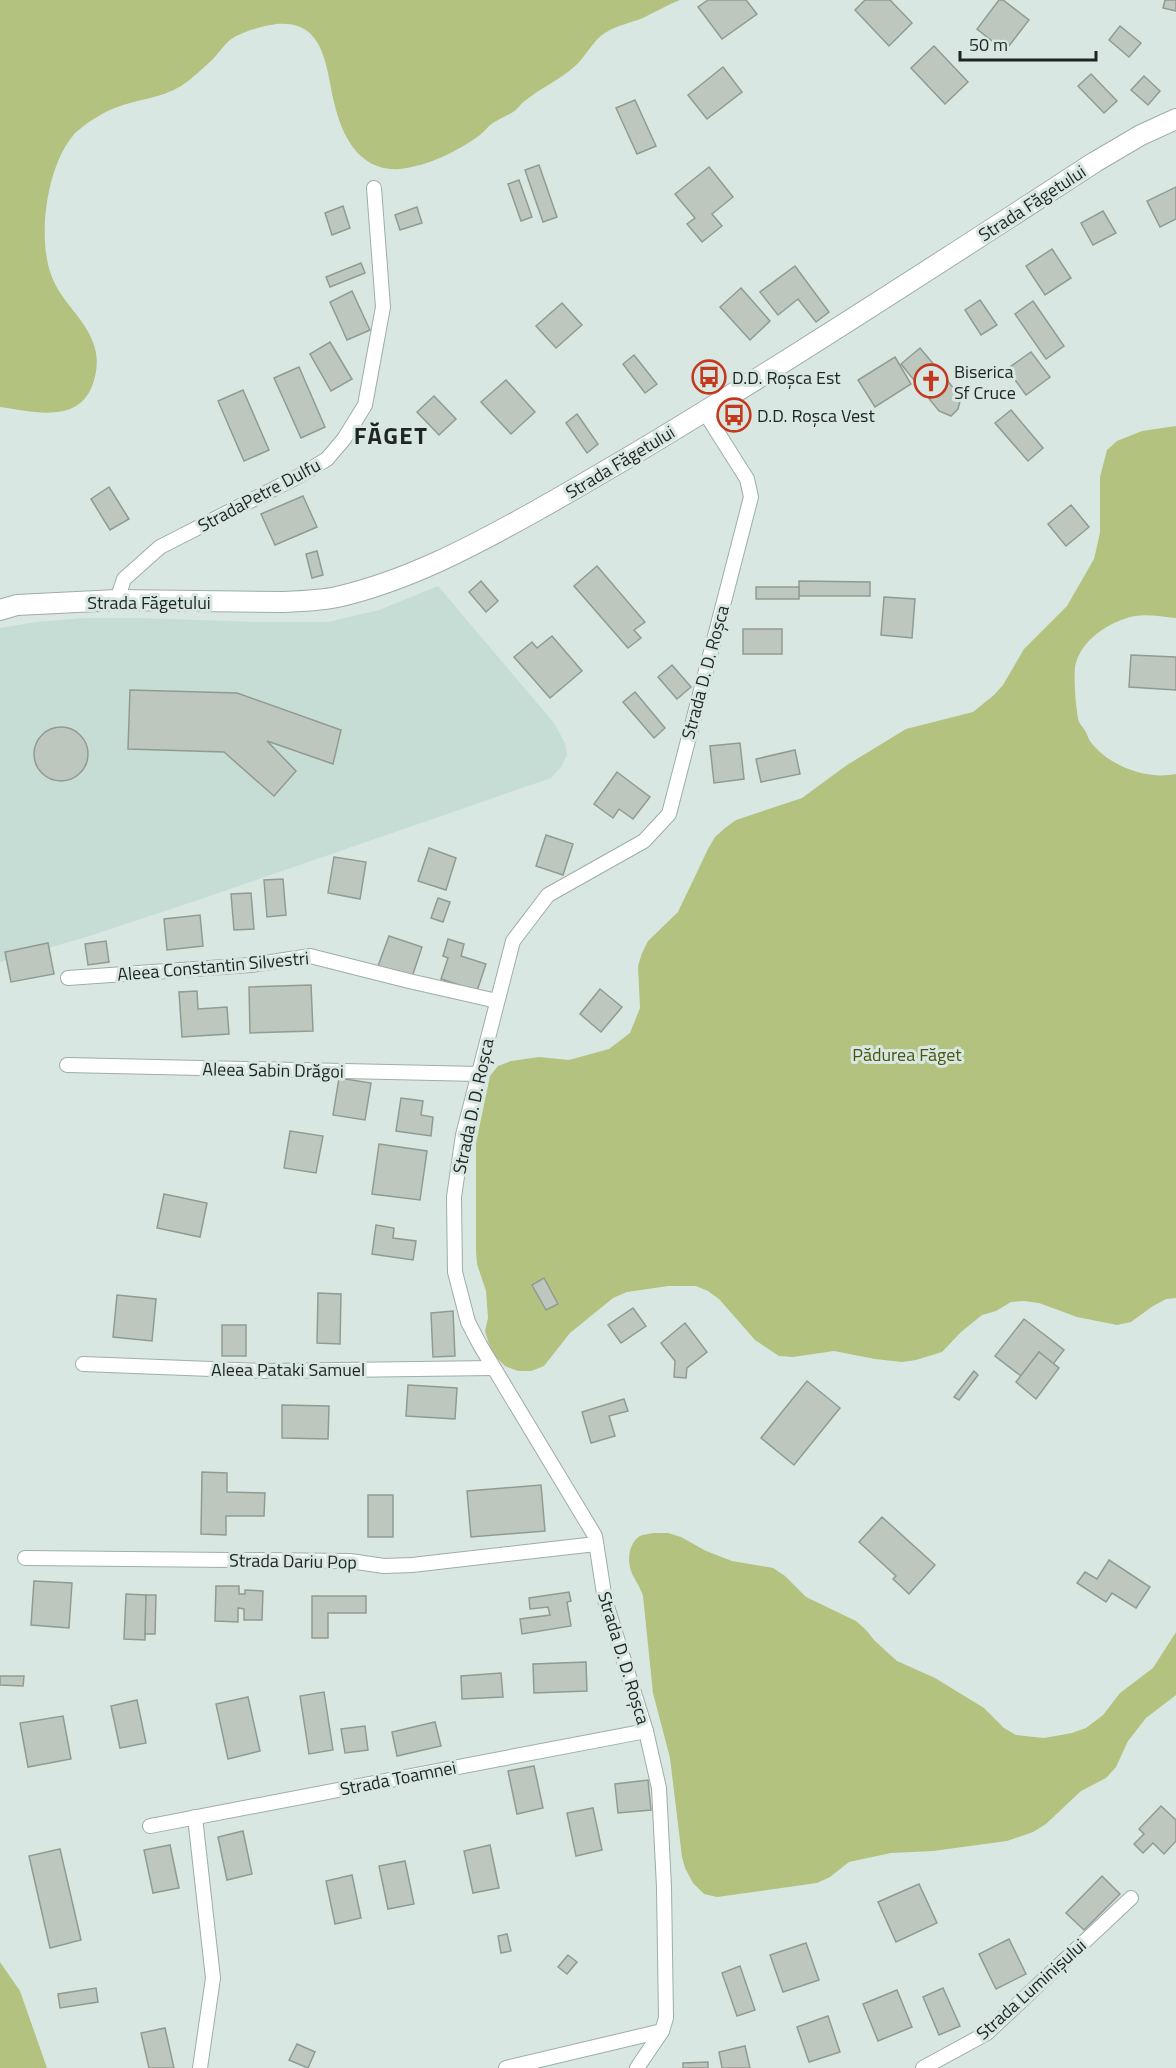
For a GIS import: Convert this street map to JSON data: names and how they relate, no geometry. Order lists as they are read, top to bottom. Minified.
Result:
{"streets":{"main road":["Strada Făgetului"],"street":["StradaPetre Dulfu","Strada D. D. Roșca","Aleea Constantin Silvestri","Aleea Sabin Drăgoi","Aleea Pataki Samuel","Strada Dariu Pop","Strada Toamnei","Strada Luminișului"]},"crossings":[["Strada Făgetului","StradaPetre Dulfu"],["Strada Făgetului","Strada D. D. Roșca"],["Strada D. D. Roșca","Aleea Constantin Silvestri"],["Strada D. D. Roșca","Aleea Sabin Drăgoi"],["Strada D. D. Roșca","Aleea Pataki Samuel"],["Strada D. D. Roșca","Strada Dariu Pop"],["Strada D. D. Roșca","Strada Toamnei"]],"districts":["FĂGET"],"parks":["Pădurea Făget"],"places":{"bus stop":["D.D. Roșca Est","D.D. Roșca Vest"],"church":["Biserica Sf Cruce"]},"scale_bar":"50 m"}
